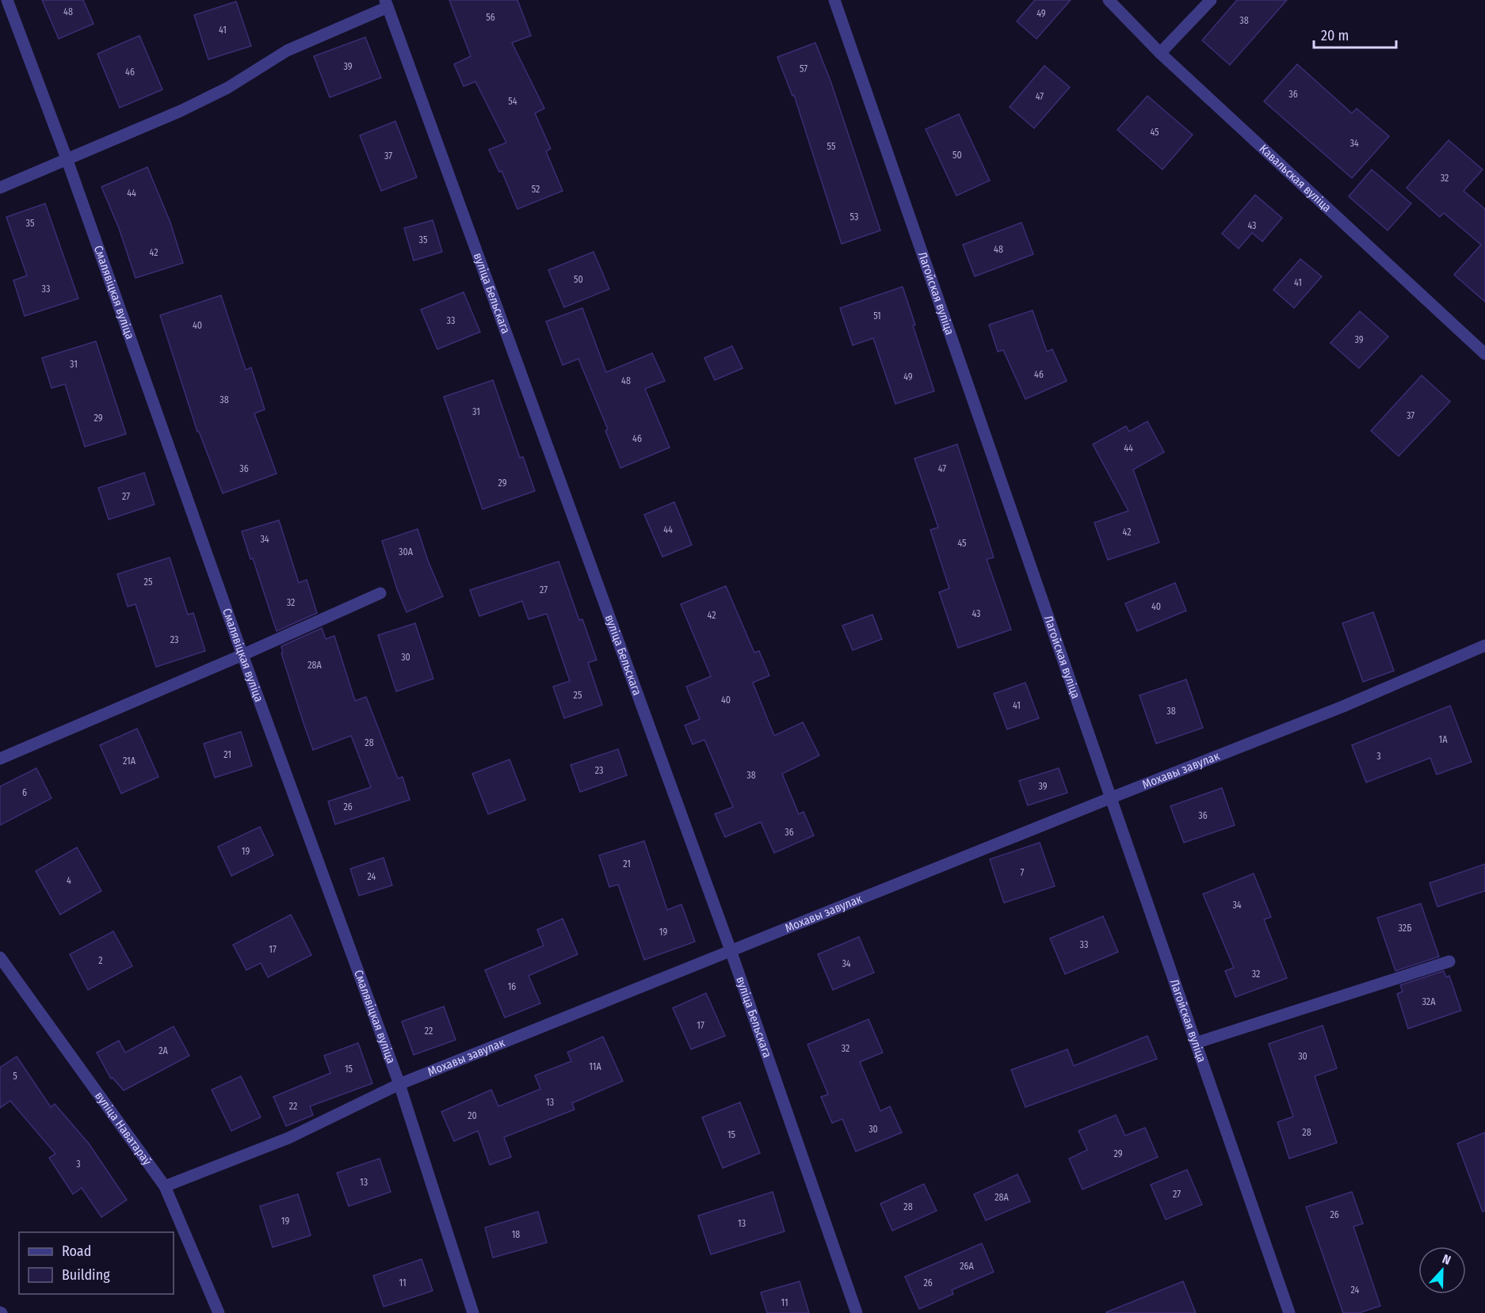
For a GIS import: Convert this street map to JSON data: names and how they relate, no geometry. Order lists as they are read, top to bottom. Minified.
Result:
{"streets":{"street":["Кавальская вуліца","Смалявіцкая вуліца","Лагойская вуліца","вуліца Бельскага","Мохавы завулак","вуліца Наватараў"]},"crossings":[["Смалявіцкая вуліца","Мохавы завулак"],["Лагойская вуліца","Мохавы завулак"],["вуліца Бельскага","Мохавы завулак"],["Мохавы завулак","вуліца Наватараў"]],"house_numbers":["48","49","56","38","41","39","57","46","36","47","54","45","34","55","50","37","32","52","44","53","35","43","35","48","42","50","41","33","51","33","40","39","31","46","49","48","38","31","37","29","46","44","36","47","29","27","44","42","34","45","30А","25","27","32","40","43","42","23","30","28А","25","40","41","38","1А","28","21","3","21А","23","38","39","6","26","36","36","19","21","7","24","4","34","32Б","19","33","17","2","34","32","16","32А","17","22","32","2А","30","11А","15","5","13","22","20","30","28","15","29","3","13","27","28А","28","26","19","13","18","26А","11","26","24","11"],"legend":["Road","Building"],"scale_bar":"20 m","north":"top"}
